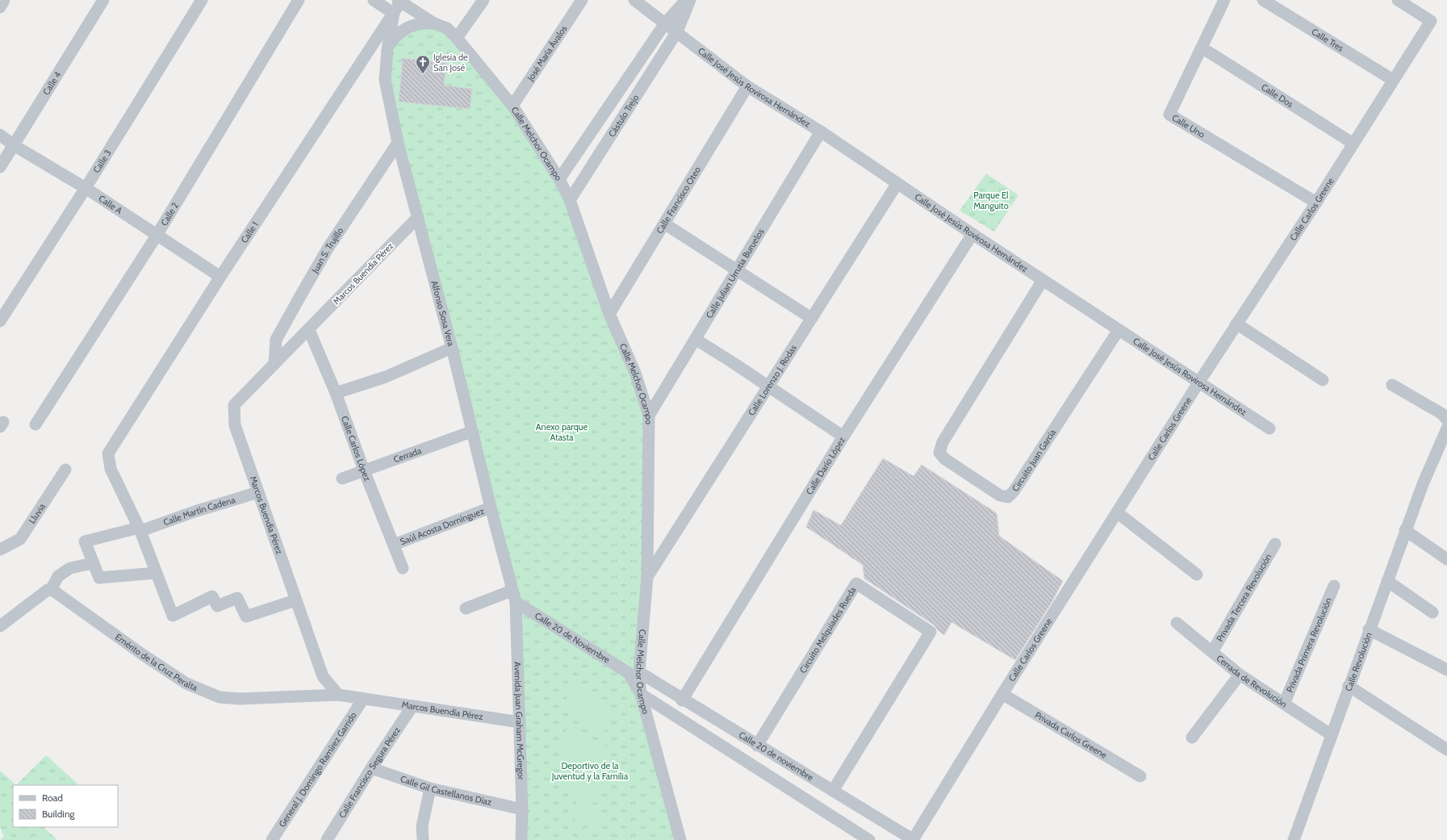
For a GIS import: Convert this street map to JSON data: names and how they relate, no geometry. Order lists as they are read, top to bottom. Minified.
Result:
{"streets":{"street":["Calle Tres","José María Ávalos","Calle 4","Calle José Jesús Rovirosa Hernández","Calle Dos","Cástulo Trejo","Calle Uno","Calle Melchor Ocampo","Calle 3","Calle Francisco Oteo","Calle A","Calle Carlos Greene","Calle 2","Calle 1","Juan S. Trujillo","Marcos Buendía Pérez","Calle Julian Urrutia Buruelos","Alfonso Sosa Vera","Calle Lorenzo J. Rodas","Calle Carlos López","Cerrada","Circuito Juan García","Calle Darío López","Calle Martín Cadena","Lluvia","Saúl Acosta Domínguez","Privada Tercera Revolución","Circuito Melquiades Rueda","Calle 20 de Noviembre","Privada Primera Revolución","Emérito de la Cruz Peralta","Calle Revolución","Cerrada de Revolución","Avenida Juan Graham McGregor","Privada Carlos Greene","Calle 20 de noviembre","General J. Domingo Ramírez Garrido","Calle Francisco Segura Pérez","Calle Gil Castellanos Díaz"]},"crossings":[["Calle Tres","Calle Carlos Greene"],["José María Ávalos","Calle Melchor Ocampo"],["Calle 4","Calle A"],["Calle José Jesús Rovirosa Hernández","Cástulo Trejo"],["Calle José Jesús Rovirosa Hernández","Calle Francisco Oteo"],["Calle José Jesús Rovirosa Hernández","Calle Carlos Greene"],["Calle José Jesús Rovirosa Hernández","Calle Julian Urrutia Buruelos"],["Calle José Jesús Rovirosa Hernández","Calle Lorenzo J. Rodas"],["Calle José Jesús Rovirosa Hernández","Circuito Juan García"],["Calle José Jesús Rovirosa Hernández","Calle Darío López"],["Calle Dos","Calle Uno"],["Calle Dos","Calle Carlos Greene"],["Cástulo Trejo","Calle Melchor Ocampo"],["Calle Uno","Calle Carlos Greene"],["Calle Melchor Ocampo","Calle Francisco Oteo"],["Calle Melchor Ocampo","Calle 1"],["Calle Melchor Ocampo","Calle Julian Urrutia Buruelos"],["Calle Melchor Ocampo","Calle Lorenzo J. Rodas"],["Calle Melchor Ocampo","Calle 20 de Noviembre"],["Calle Melchor Ocampo","Calle 20 de noviembre"],["Calle 3","Calle A"],["Calle A","Calle 2"],["Calle A","Calle 1"],["Calle Carlos Greene","Privada Carlos Greene"],["Calle Carlos Greene","Calle 20 de noviembre"],["Calle 1","Alfonso Sosa Vera"],["Calle 1","Calle Martín Cadena"],["Juan S. Trujillo","Marcos Buendía Pérez"],["Juan S. Trujillo","Alfonso Sosa Vera"],["Marcos Buendía Pérez","Alfonso Sosa Vera"],["Marcos Buendía Pérez","Calle Carlos López"],["Marcos Buendía Pérez","Calle Martín Cadena"],["Marcos Buendía Pérez","Emérito de la Cruz Peralta"],["Marcos Buendía Pérez","Avenida Juan Graham McGregor"],["Marcos Buendía Pérez","General J. Domingo Ramírez Garrido"],["Marcos Buendía Pérez","Calle Francisco Segura Pérez"],["Alfonso Sosa Vera","Cerrada"],["Alfonso Sosa Vera","Saúl Acosta Domínguez"],["Alfonso Sosa Vera","Calle 20 de Noviembre"],["Alfonso Sosa Vera","Avenida Juan Graham McGregor"],["Calle Carlos López","Cerrada"],["Calle Carlos López","Saúl Acosta Domínguez"],["Calle Darío López","Calle 20 de noviembre"],["Privada Tercera Revolución","Cerrada de Revolución"],["Circuito Melquiades Rueda","Calle 20 de noviembre"],["Calle 20 de Noviembre","Avenida Juan Graham McGregor"],["Calle 20 de Noviembre","Calle 20 de noviembre"],["Privada Primera Revolución","Cerrada de Revolución"],["Calle Revolución","Cerrada de Revolución"],["Avenida Juan Graham McGregor","Calle Gil Castellanos Díaz"],["Calle Francisco Segura Pérez","Calle Gil Castellanos Díaz"]],"parks":["Parque El Manguito","Anexo parque Atasta","Deportivo de la Juventud y la Familia"],"places":{"church":["Iglesia de San José"]},"legend":["Road","Building"]}
